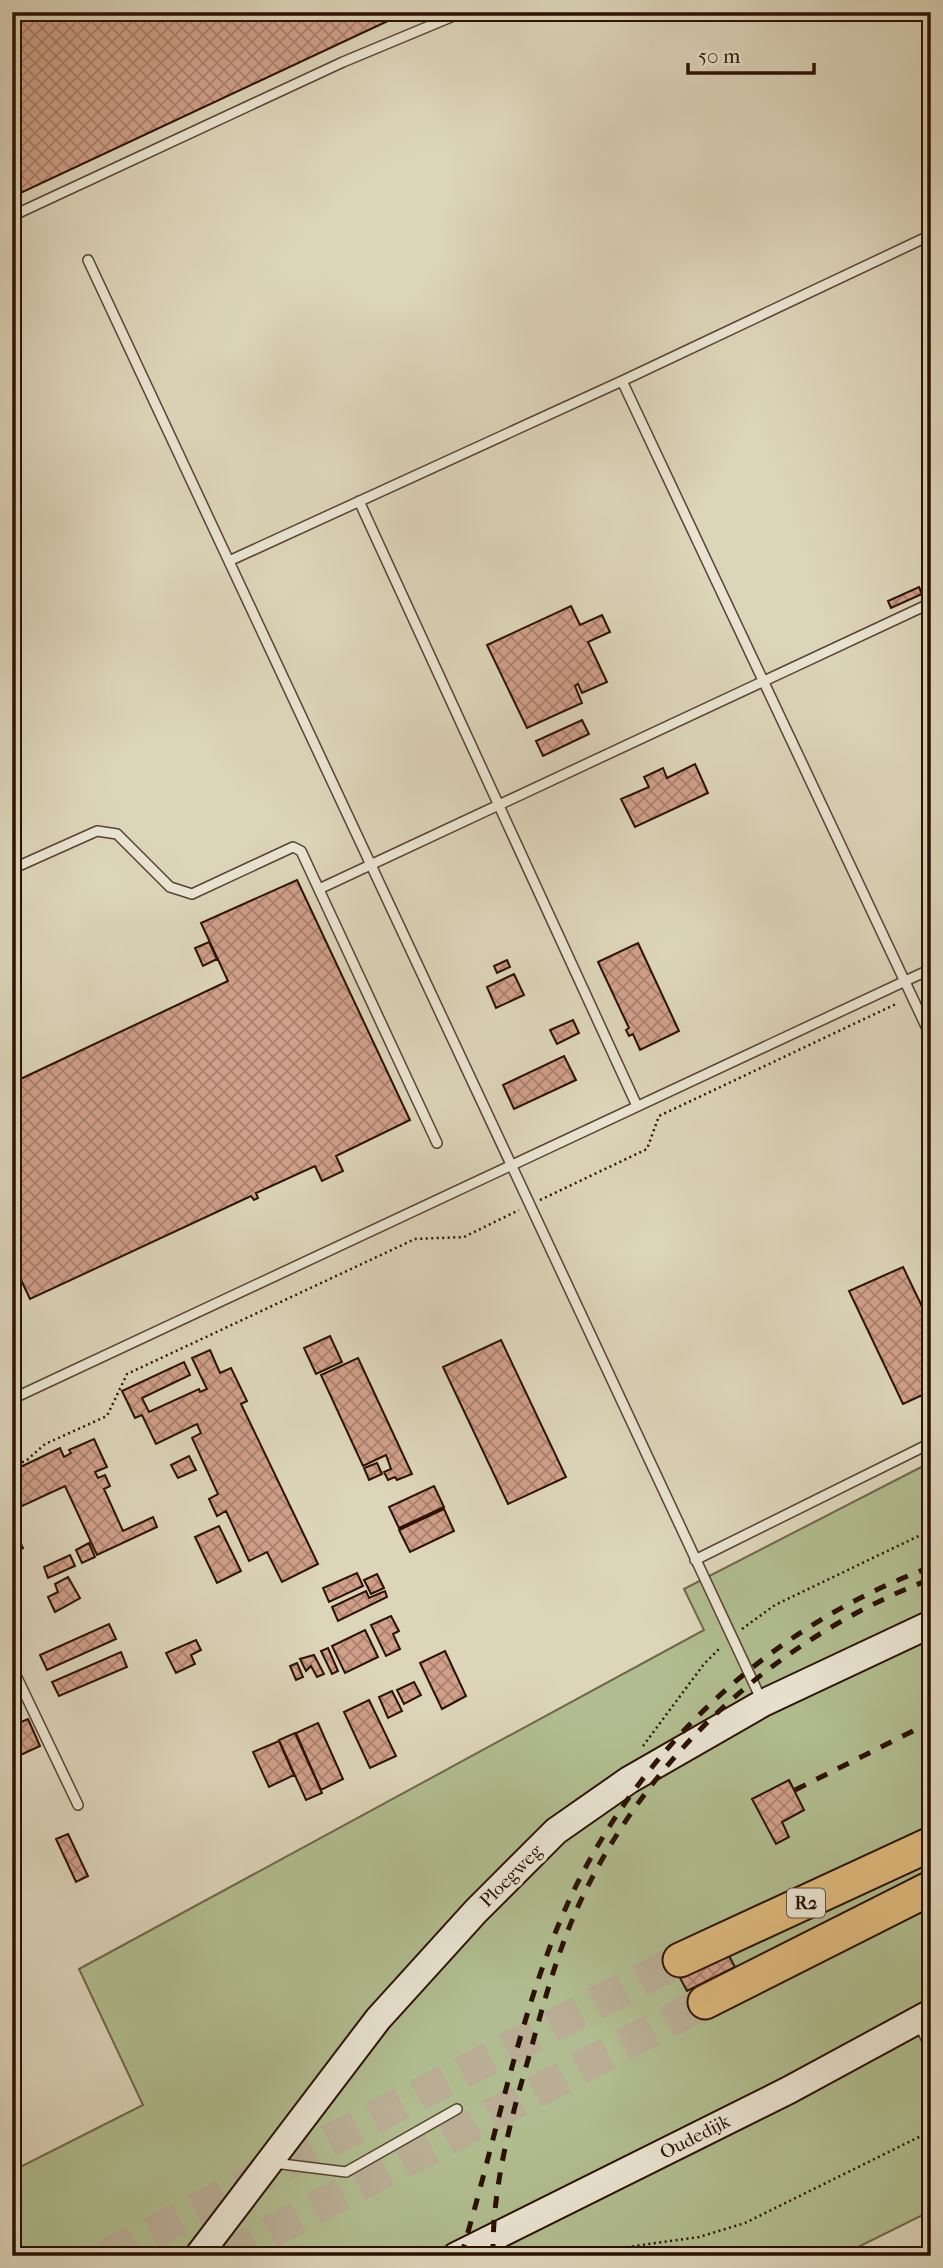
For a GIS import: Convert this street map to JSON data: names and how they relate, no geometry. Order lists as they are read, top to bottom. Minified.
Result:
{"streets":{"highway":["R2"],"street":["Ploegweg","Oudedijk"]},"scale_bar":"50 m"}
